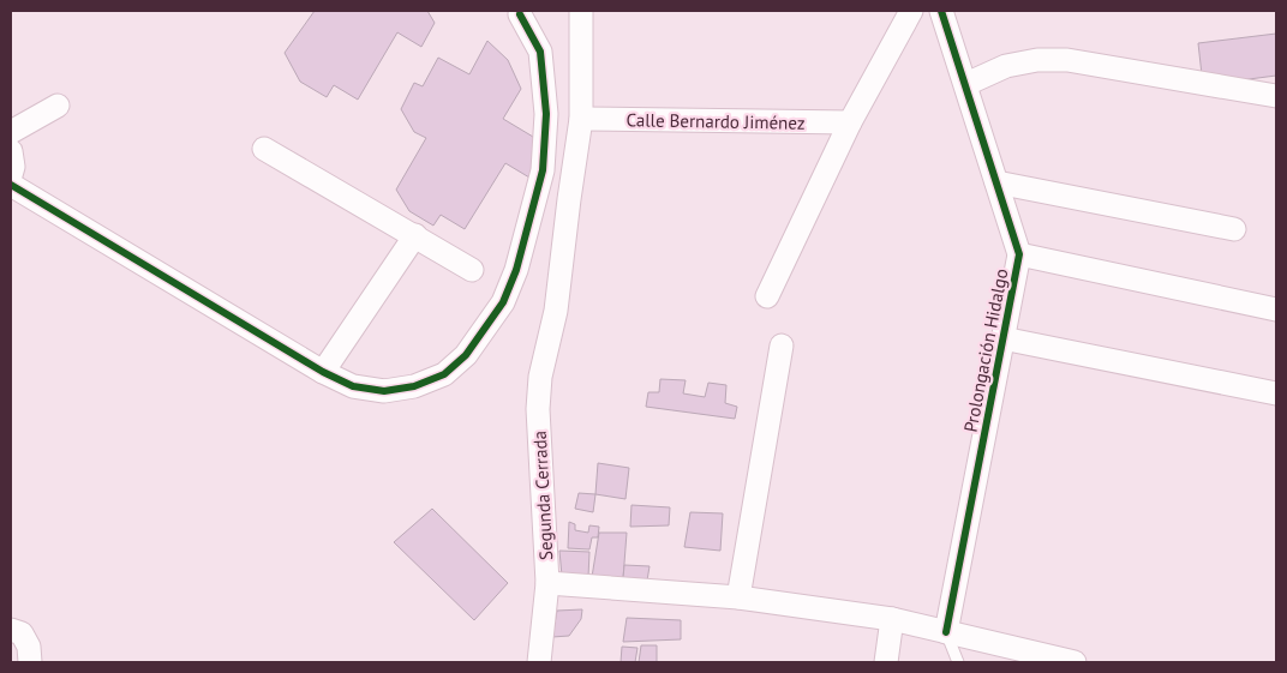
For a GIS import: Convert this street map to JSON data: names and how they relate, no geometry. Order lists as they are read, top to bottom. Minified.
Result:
{"streets":{"street":["Calle Bernardo Jiménez","Prolongación Hidalgo","Segunda Cerrada"]},"crossings":[["Calle Bernardo Jiménez","Segunda Cerrada"],["Prolongación Hidalgo","Segunda Cerrada"]]}
